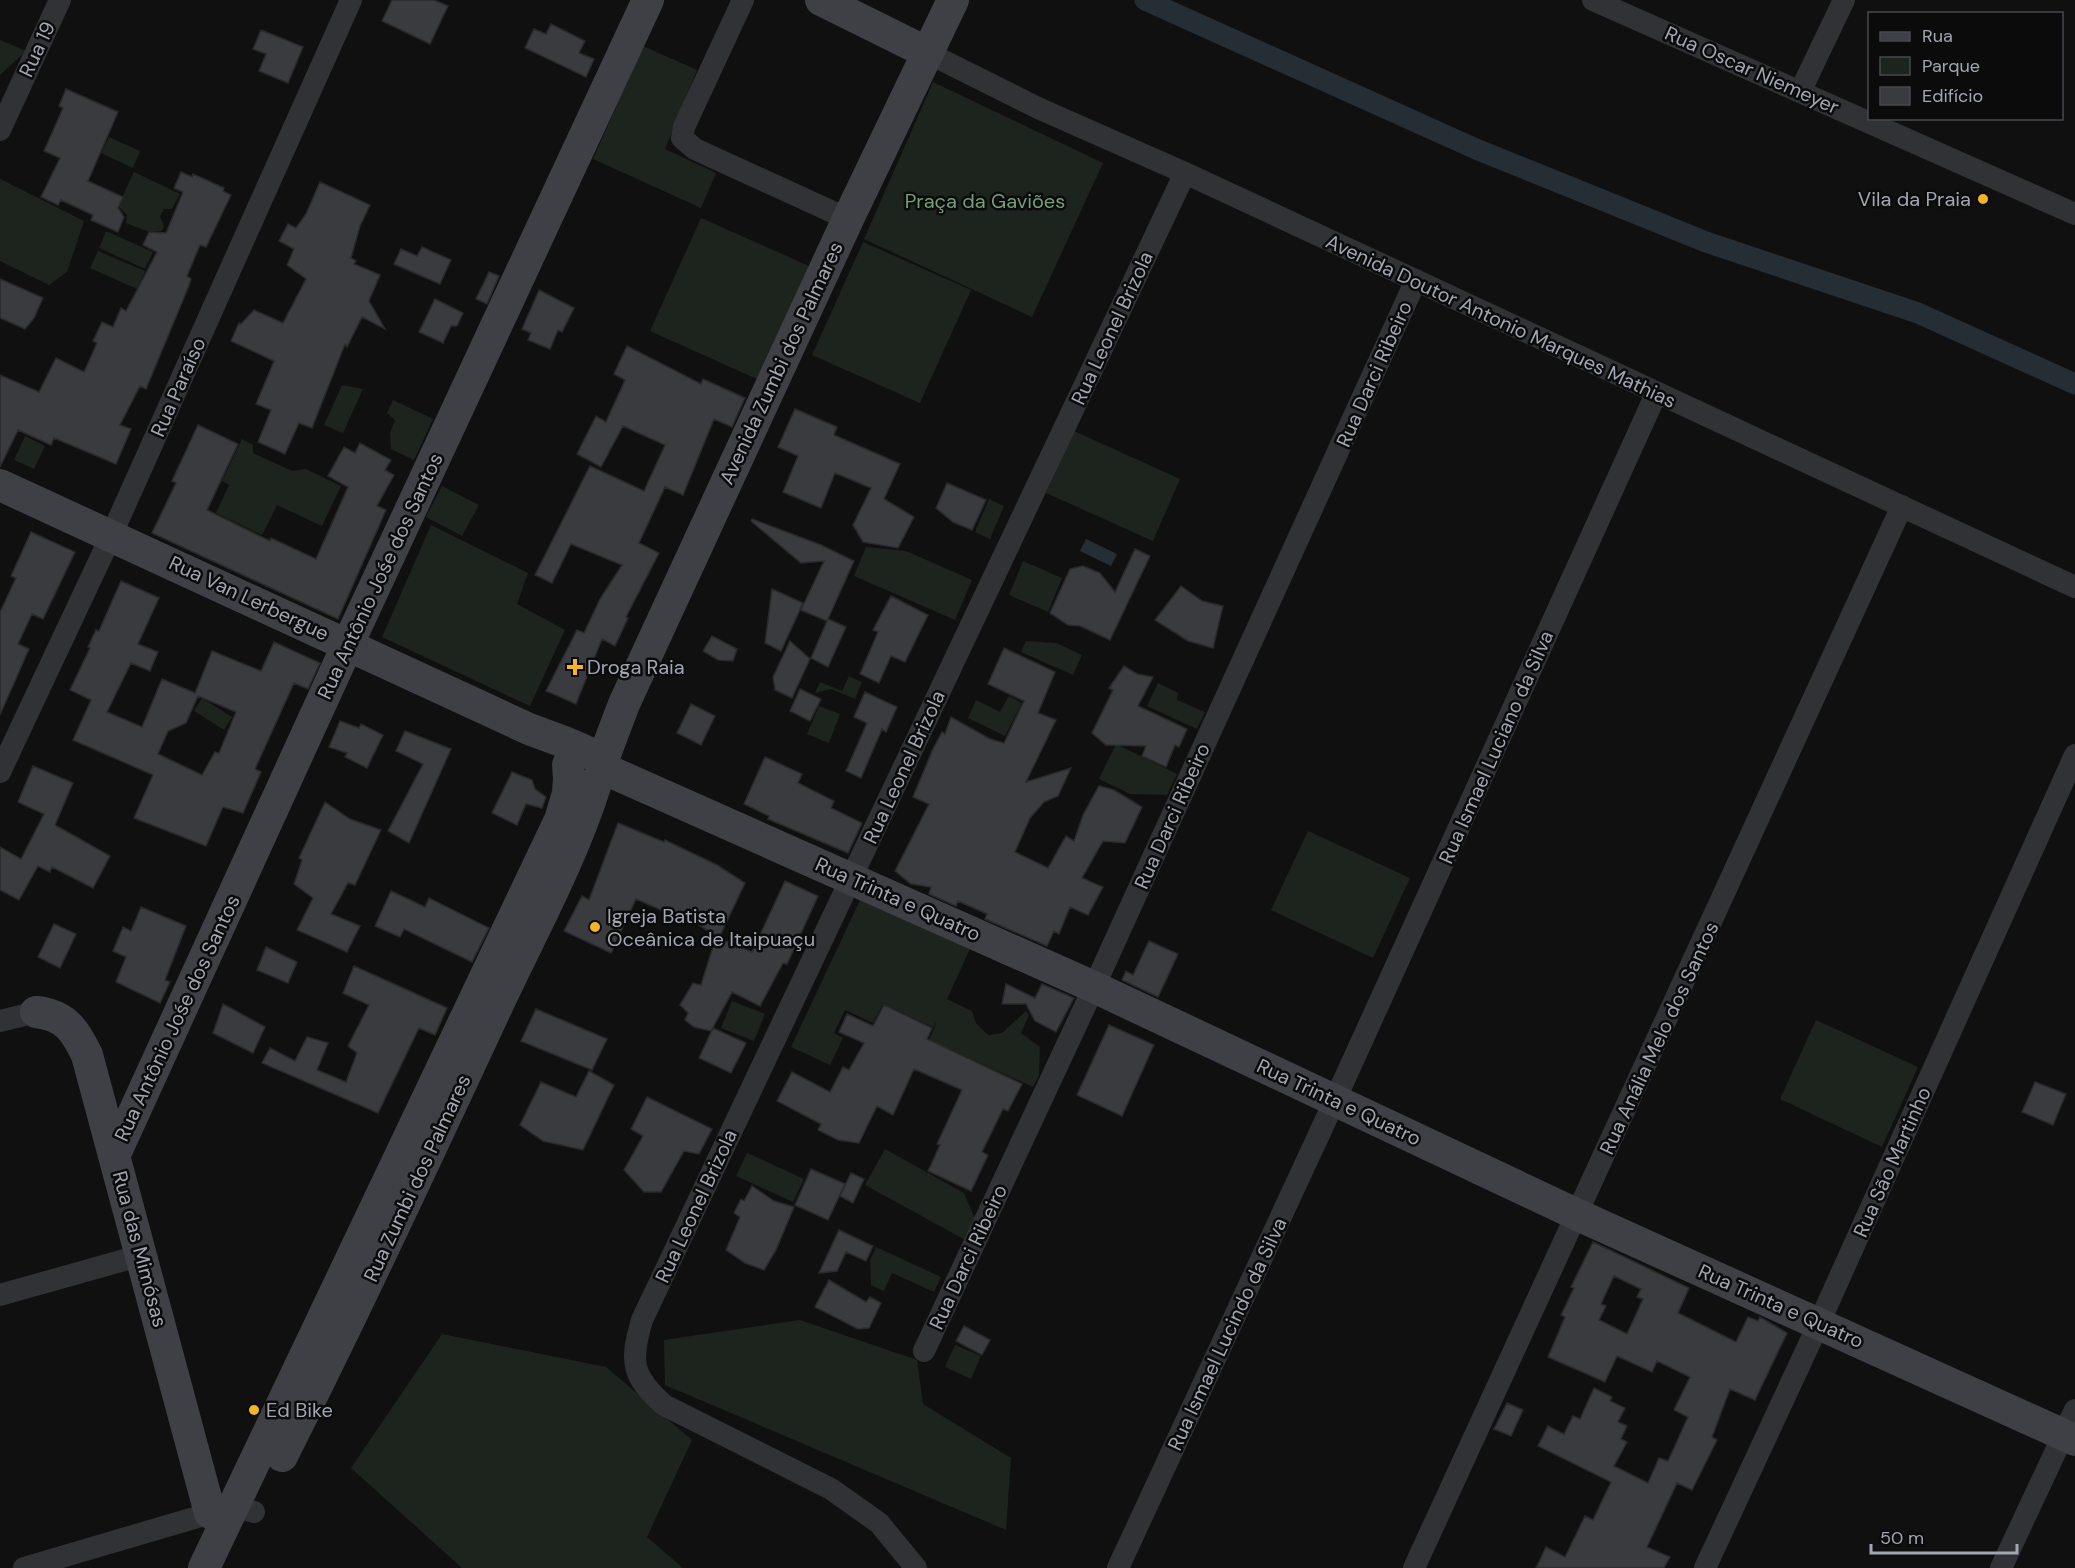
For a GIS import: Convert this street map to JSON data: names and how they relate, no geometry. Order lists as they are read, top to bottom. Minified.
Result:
{"streets":{"street":["Rua 19","Rua Oscar Niemeyer","Avenida Doutor Antonio Marques Mathias","Rua Leonel Brizola","Avenida Zumbi dos Palmares","Rua Darci Ribeiro","Rua Paraíso","Rua Antônio Jośe dos Santos","Rua Van Lerbergue","Rua Ismael Luciano da Silva","Rua Trinta e Quatro","Rua Anália Melo dos Santos","Rua São Martinho","Rua Zumbi dos Palmares","Rua das Mimósas","Rua Ismael Lucindo da Silva"]},"crossings":[["Avenida Doutor Antonio Marques Mathias","Rua Leonel Brizola"],["Avenida Doutor Antonio Marques Mathias","Avenida Zumbi dos Palmares"],["Avenida Doutor Antonio Marques Mathias","Rua Darci Ribeiro"],["Avenida Doutor Antonio Marques Mathias","Rua Ismael Luciano da Silva"],["Avenida Doutor Antonio Marques Mathias","Rua Anália Melo dos Santos"],["Rua Leonel Brizola","Rua Trinta e Quatro"],["Avenida Zumbi dos Palmares","Rua Van Lerbergue"],["Avenida Zumbi dos Palmares","Rua Trinta e Quatro"],["Avenida Zumbi dos Palmares","Rua Zumbi dos Palmares"],["Rua Darci Ribeiro","Rua Trinta e Quatro"],["Rua Paraíso","Rua Van Lerbergue"],["Rua Antônio Jośe dos Santos","Rua Van Lerbergue"],["Rua Antônio Jośe dos Santos","Rua das Mimósas"],["Rua Van Lerbergue","Rua Trinta e Quatro"],["Rua Van Lerbergue","Rua Zumbi dos Palmares"],["Rua Ismael Luciano da Silva","Rua Trinta e Quatro"],["Rua Ismael Luciano da Silva","Rua Ismael Lucindo da Silva"],["Rua Trinta e Quatro","Rua Anália Melo dos Santos"],["Rua Trinta e Quatro","Rua São Martinho"],["Rua Trinta e Quatro","Rua Zumbi dos Palmares"],["Rua Trinta e Quatro","Rua Ismael Lucindo da Silva"],["Rua Zumbi dos Palmares","Rua das Mimósas"]],"parks":["Praça da Gaviões"],"places":{"other":["Vila da Praia","Igreja Batista Oceânica de Itaipuaçu","Ed Bike"],"health":["Droga Raia"]},"legend":["Rua","Parque","Edifício"],"scale_bar":"50 m"}
